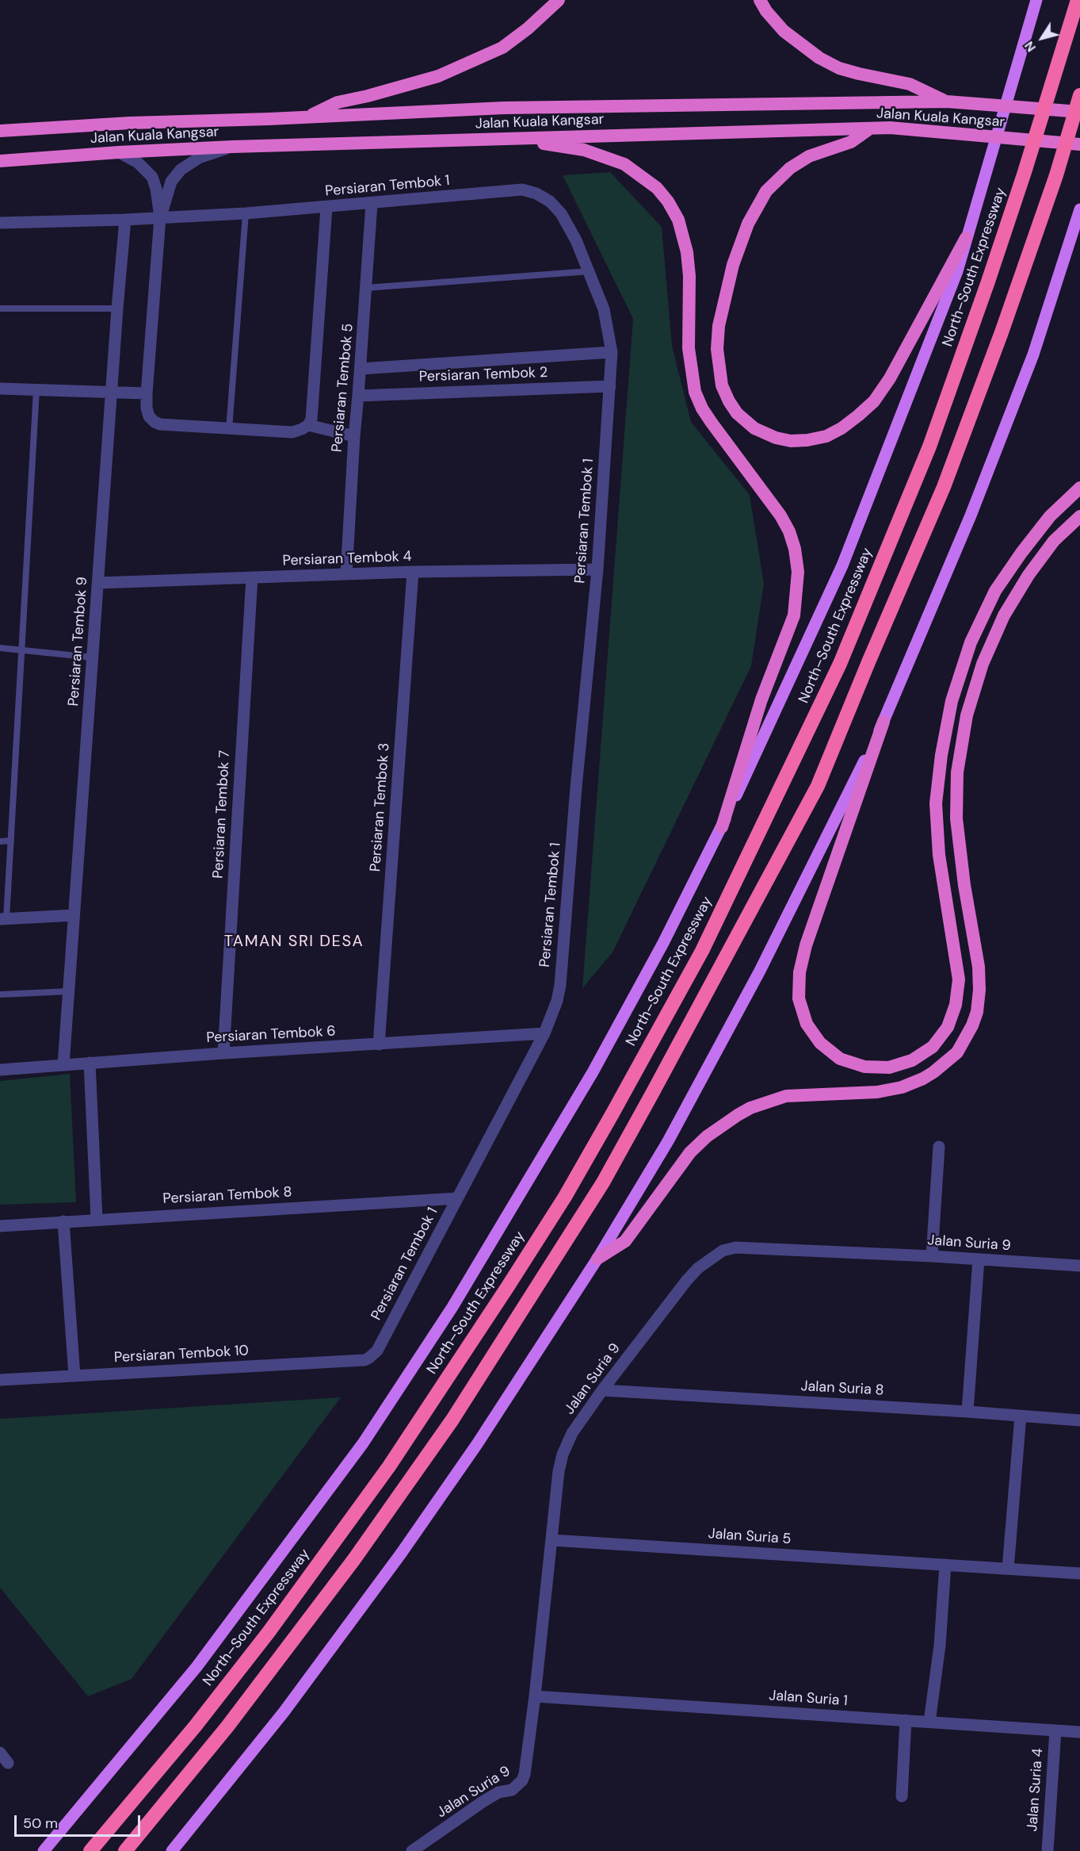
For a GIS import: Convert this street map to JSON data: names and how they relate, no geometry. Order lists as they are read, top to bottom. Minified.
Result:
{"streets":{"highway":["Jalan Kuala Kangsar","North–South Expressway"],"street":["Persiaran Tembok 1","Persiaran Tembok 2","Persiaran Tembok 5","Persiaran Tembok 4","Persiaran Tembok 9","Persiaran Tembok 3","Persiaran Tembok 7","Persiaran Tembok 6","Persiaran Tembok 8","Jalan Suria 9","Persiaran Tembok 10","Jalan Suria 8","Jalan Suria 5","Jalan Suria 1","Jalan Suria 4"]},"crossings":[["Persiaran Tembok 1","Persiaran Tembok 2"],["Persiaran Tembok 1","Persiaran Tembok 5"],["Persiaran Tembok 1","Persiaran Tembok 4"],["Persiaran Tembok 1","Persiaran Tembok 9"],["Persiaran Tembok 1","Persiaran Tembok 6"],["Persiaran Tembok 1","Persiaran Tembok 8"],["Persiaran Tembok 1","Persiaran Tembok 10"],["Persiaran Tembok 2","Persiaran Tembok 5"],["Persiaran Tembok 5","Persiaran Tembok 4"],["Persiaran Tembok 4","Persiaran Tembok 9"],["Persiaran Tembok 4","Persiaran Tembok 3"],["Persiaran Tembok 4","Persiaran Tembok 7"],["Persiaran Tembok 9","Persiaran Tembok 6"],["Persiaran Tembok 3","Persiaran Tembok 6"],["Persiaran Tembok 7","Persiaran Tembok 6"],["Jalan Suria 9","Jalan Suria 8"],["Jalan Suria 9","Jalan Suria 5"],["Jalan Suria 9","Jalan Suria 1"],["Jalan Suria 1","Jalan Suria 4"]],"districts":["TAMAN SRI DESA"],"scale_bar":"50 m","north":"bottom left"}
